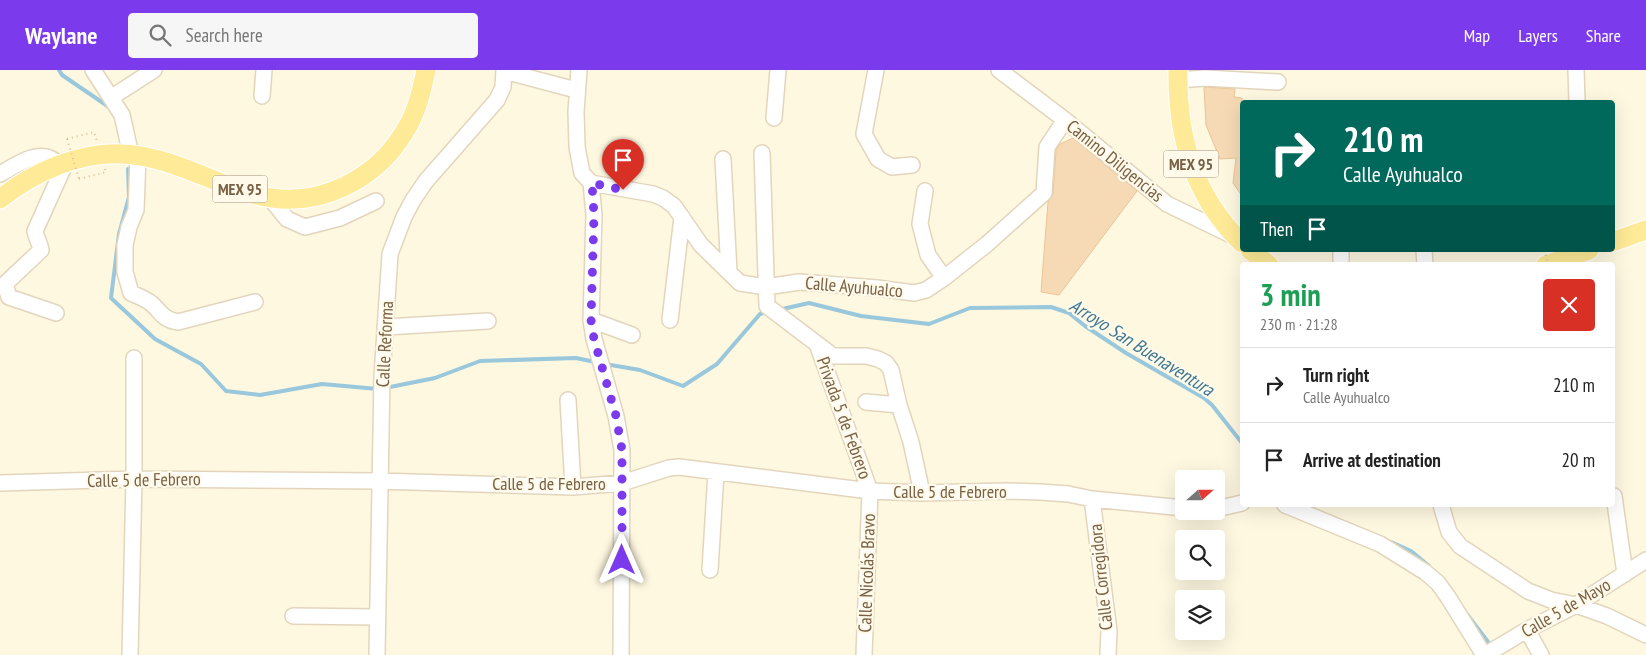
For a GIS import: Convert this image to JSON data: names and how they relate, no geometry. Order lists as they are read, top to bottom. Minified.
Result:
{"streets":{"main road":["MEX 95"],"street":["Camino Diligencias","Calle Ayuhualco","Calle Reforma","Privada 5 de Febrero","Calle 5 de Febrero","Calle Nicolás Bravo","Calle Corregidora","Calle 5 de Mayo"]},"crossings":[["Camino Diligencias","Calle Ayuhualco"],["Calle Reforma","Calle 5 de Febrero"],["Privada 5 de Febrero","Calle 5 de Febrero"],["Privada 5 de Febrero","Calle Nicolás Bravo"],["Calle 5 de Febrero","Calle Nicolás Bravo"],["Calle 5 de Febrero","Calle Corregidora"]],"water":["Arroyo San Buenaventura"],"north":"right","page":{"header":"Waylane","search":"Search here","nav":["Map","Layers","Share"],"turn":["210 m","Calle Ayuhualco"],"then":"Then","heading":["3 min","230 m · 21:28"],"list":[{"name":"Turn right","note":"Calle Ayuhualco","value":"210 m"},{"name":"Arrive at destination","value":"20 m"}]}}
